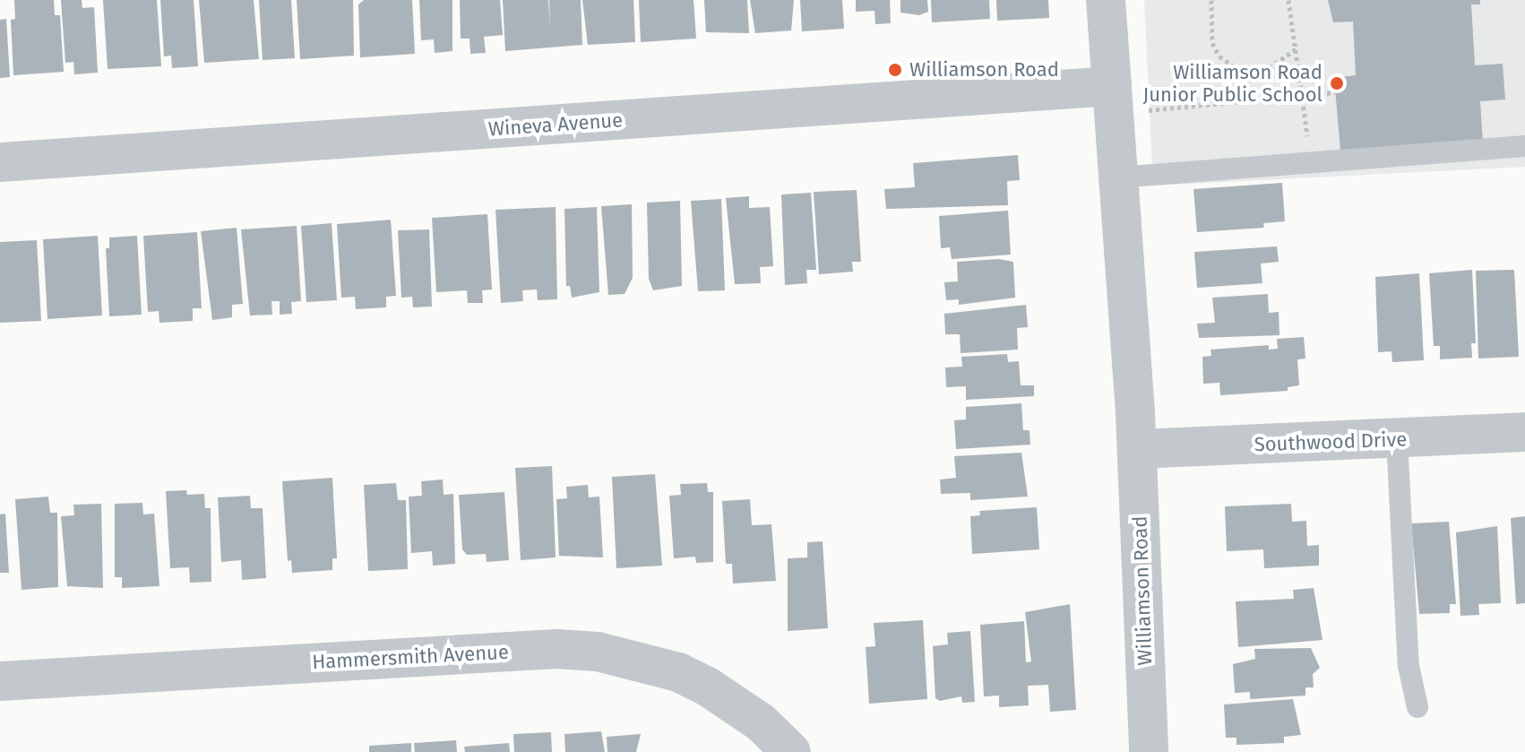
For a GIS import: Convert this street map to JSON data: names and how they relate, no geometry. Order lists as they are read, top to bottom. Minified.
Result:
{"streets":{"street":["Wineva Avenue","Southwood Drive","Williamson Road","Hammersmith Avenue"]},"crossings":[["Wineva Avenue","Williamson Road"],["Southwood Drive","Williamson Road"]],"places":["Williamson Road","Williamson Road Junior Public School"]}
